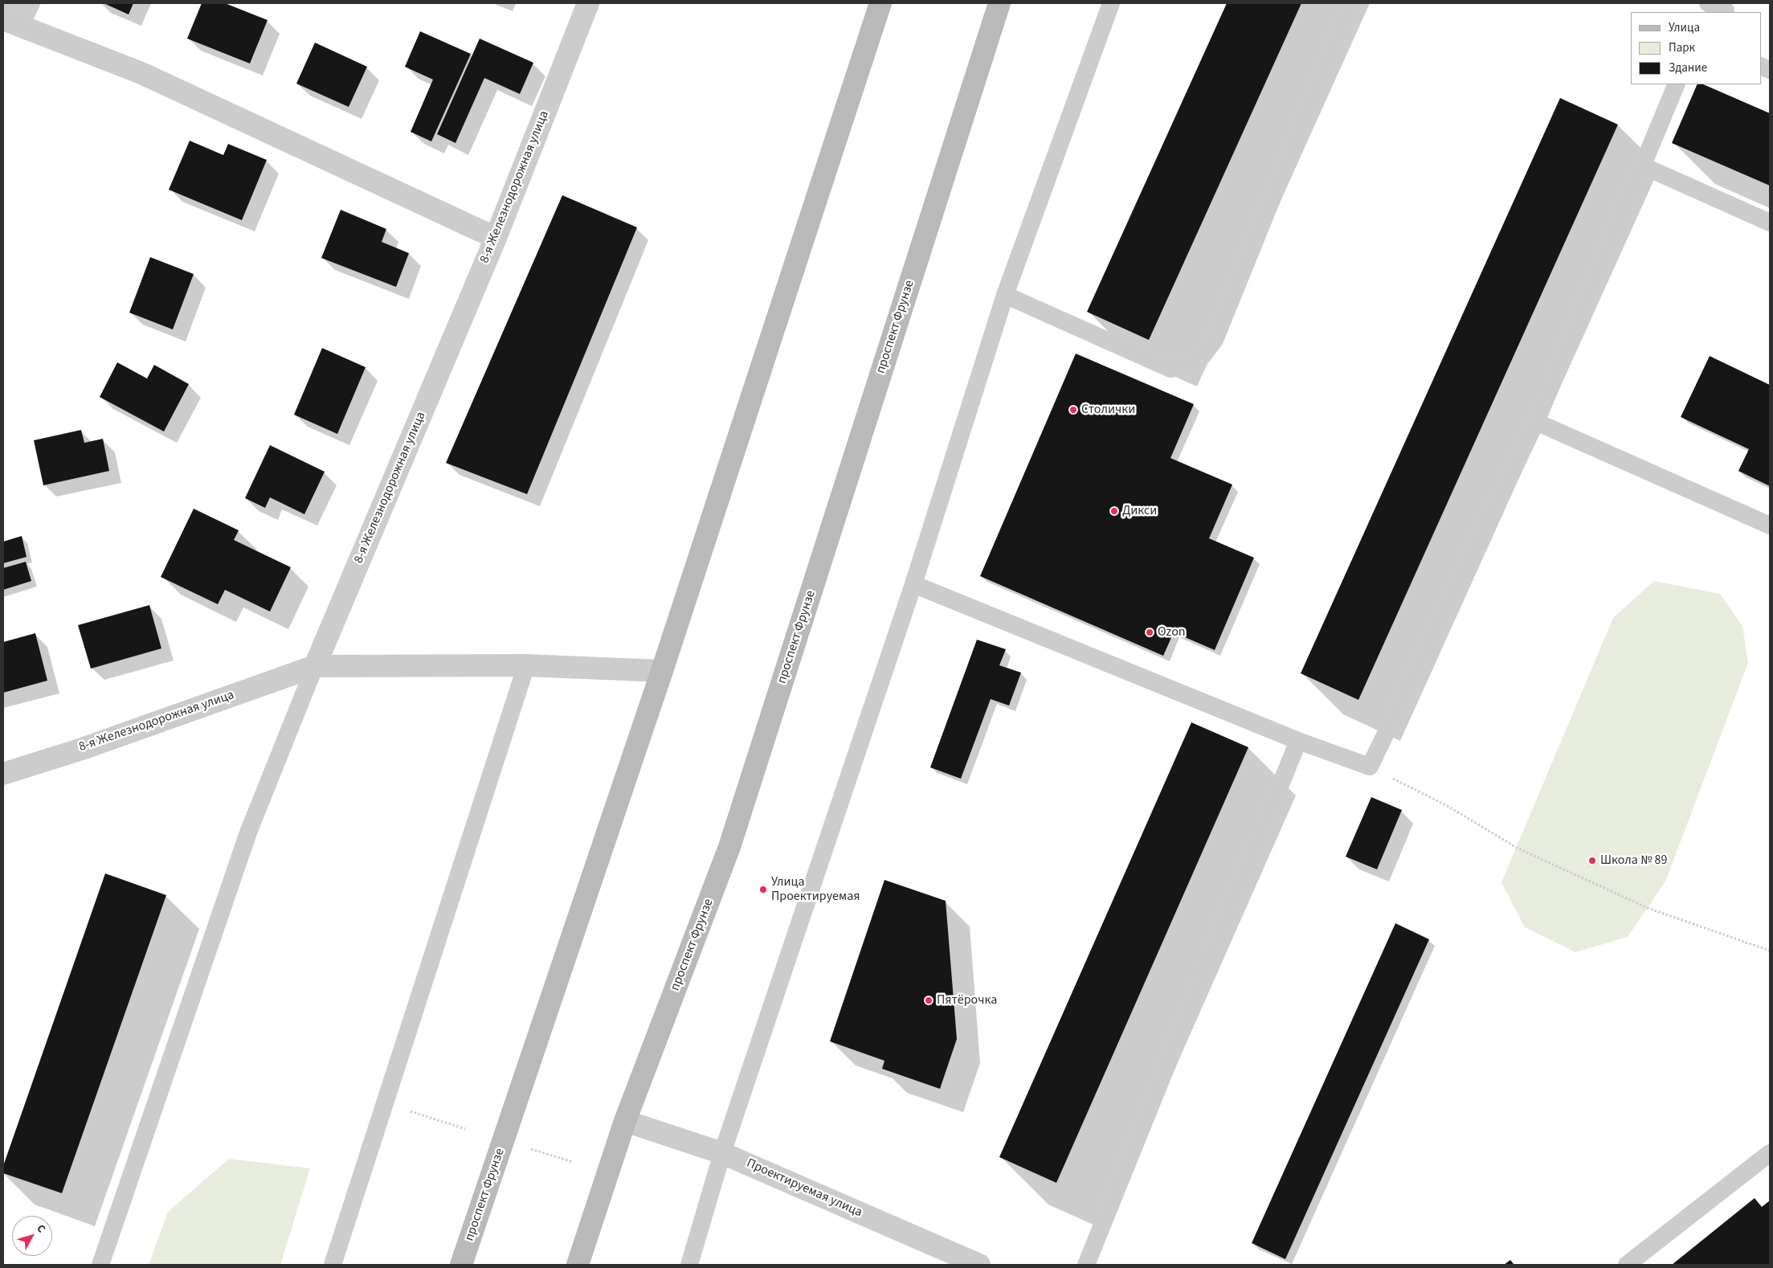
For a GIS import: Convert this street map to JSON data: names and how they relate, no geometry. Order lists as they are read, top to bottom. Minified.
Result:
{"streets":{"main road":["проспект Фрунзе"],"street":["8-я Железнодорожная улица","Проектируемая улица"]},"crossings":[["проспект Фрунзе","Проектируемая улица"]],"places":["Столички","Дикси","Ozon","Школа № 89","Улица Проектируемая","Пятёрочка"],"legend":["Улица","Парк","Здание"],"north":"top right"}
